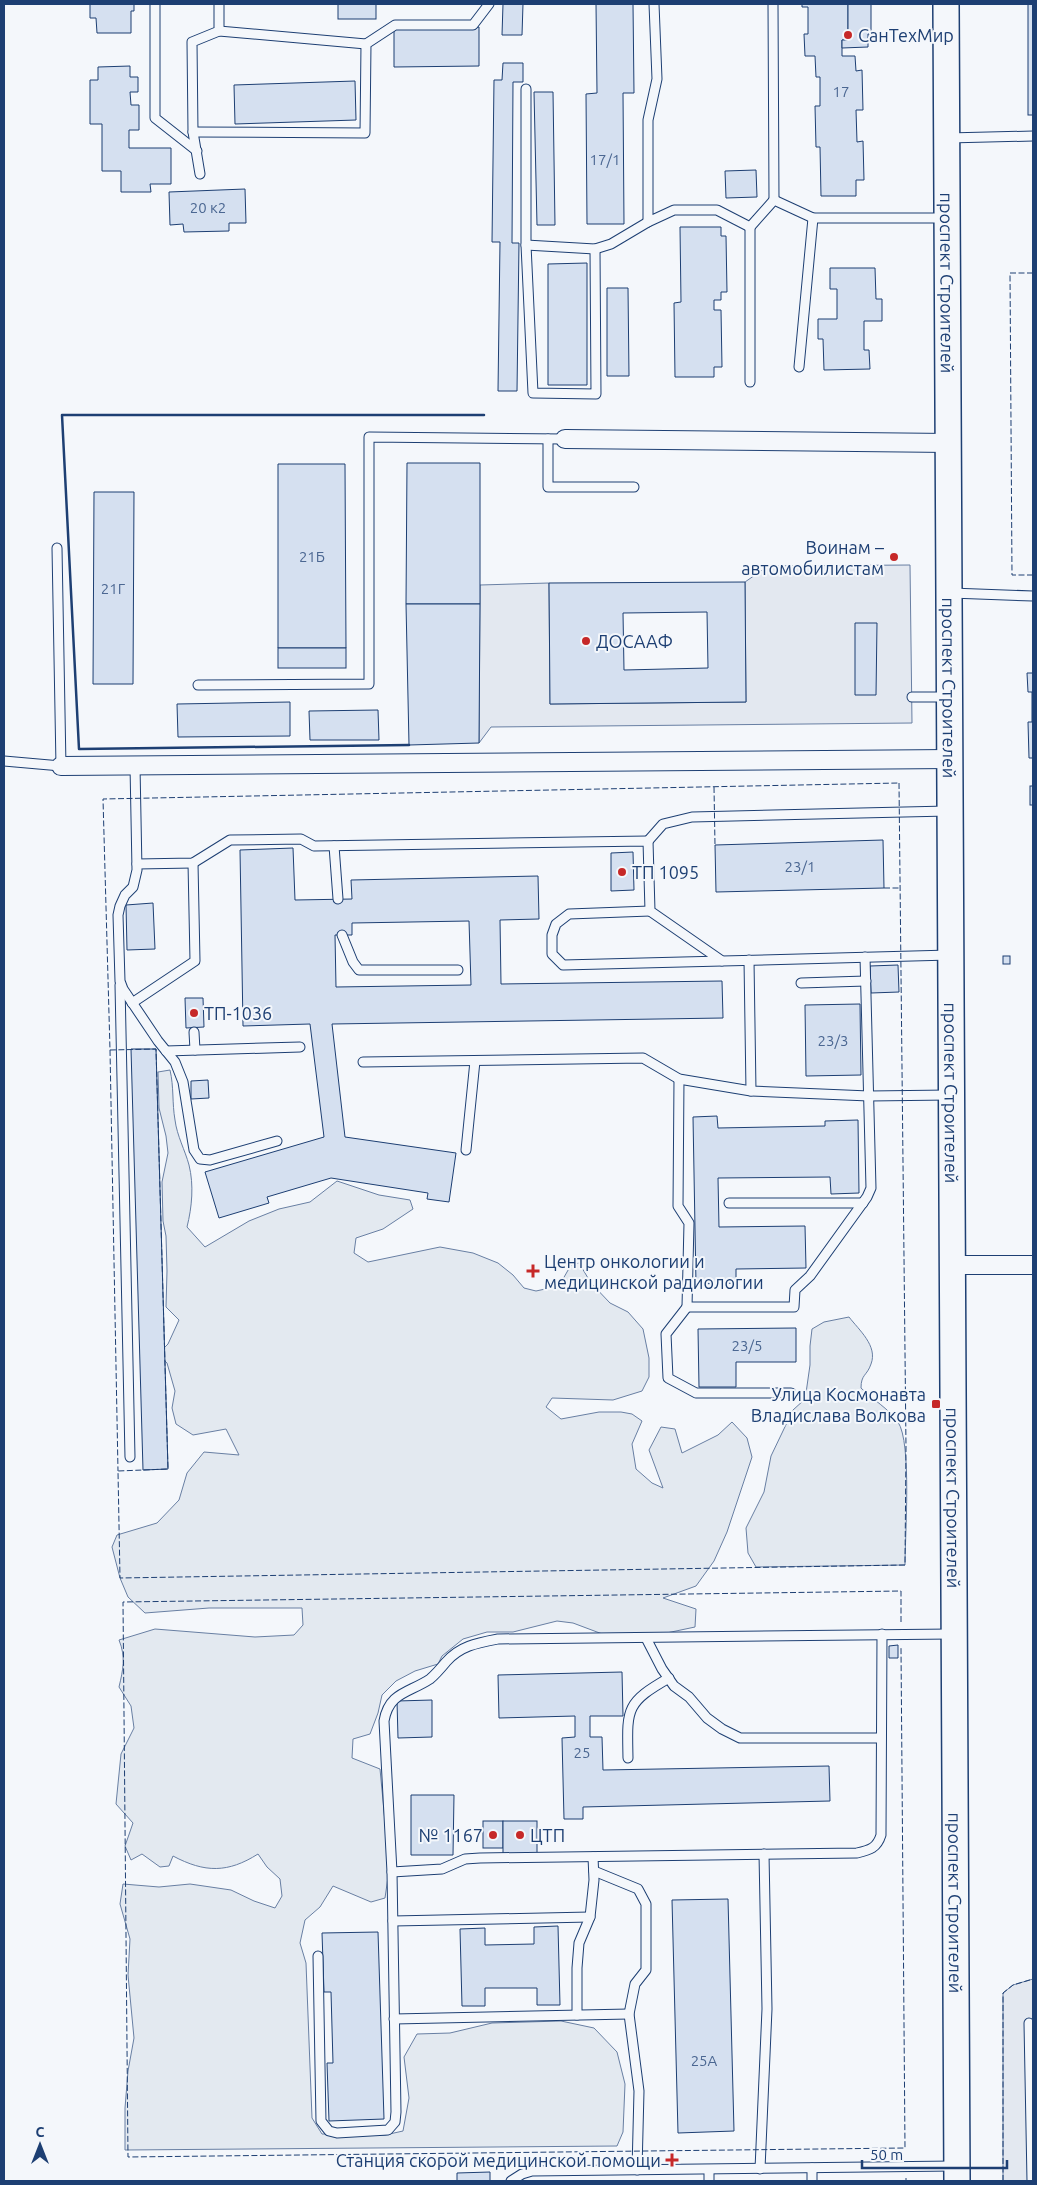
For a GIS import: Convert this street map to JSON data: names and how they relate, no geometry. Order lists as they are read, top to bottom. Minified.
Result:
{"streets":{"main road":["проспект Строителей"]},"places":{"other":["СанТехМир","Воинам – автомобилистам","ДОСААФ","ТП 1095","ТП-1036","№ 1167","ЦТП"],"health":["Центр онкологии и медицинской радиологии","Станция скорой медицинской помощи"],"transit":["Улица Космонавта Владислава Волкова"]},"house_numbers":["17","17/1","20 к2","21Б","21Г","23/1","23/3","23/5","25","25А"],"scale_bar":"50 m","north":"top"}
